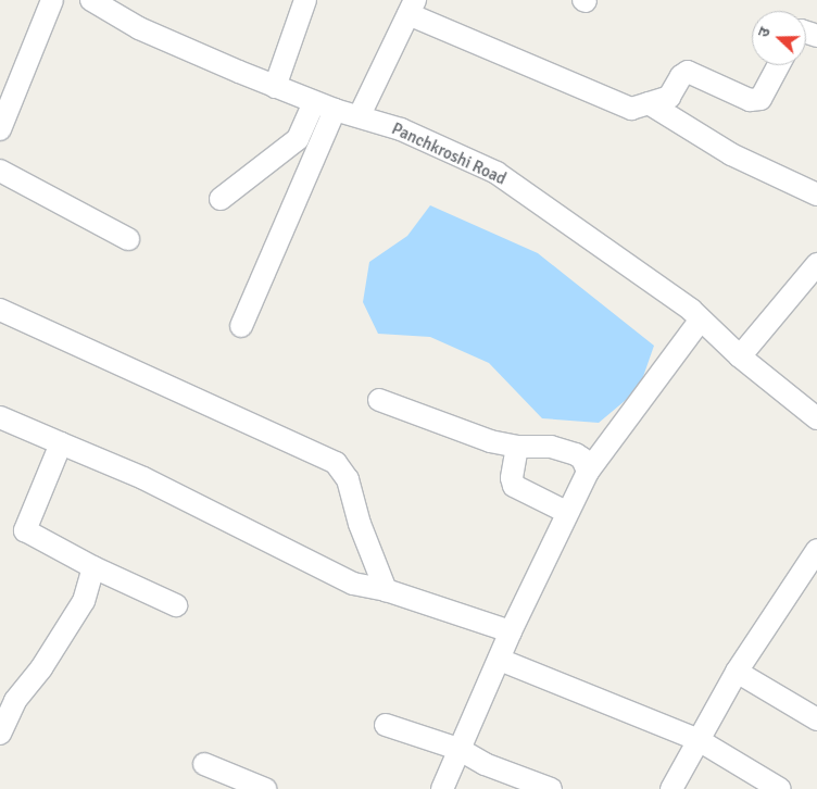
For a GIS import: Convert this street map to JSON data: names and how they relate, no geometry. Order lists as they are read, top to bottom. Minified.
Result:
{"streets":{"street":["Panchkroshi Road"]},"north":"left"}
